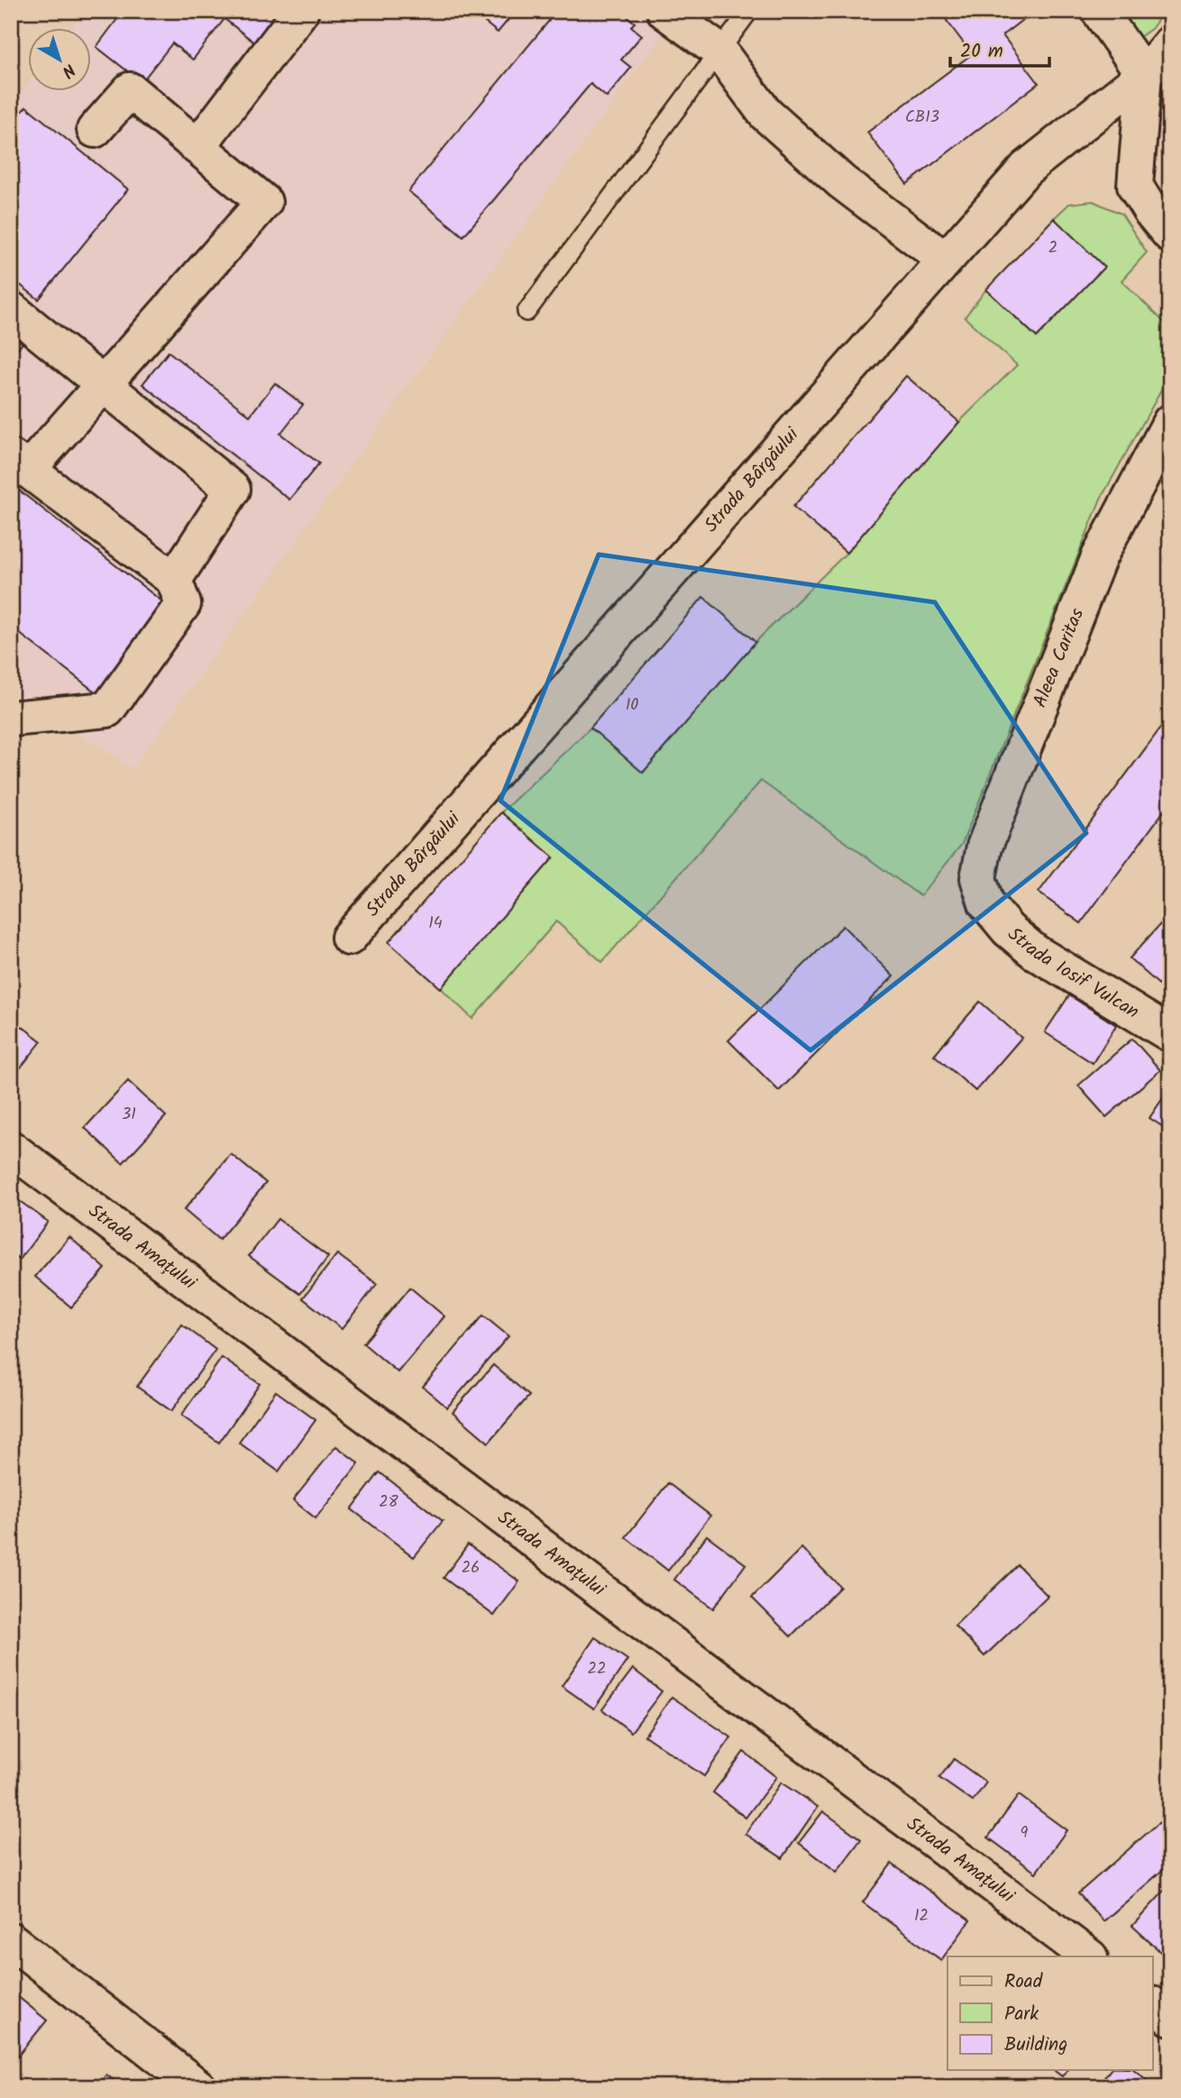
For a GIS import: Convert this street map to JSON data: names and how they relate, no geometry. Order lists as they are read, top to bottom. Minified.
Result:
{"streets":{"street":["Strada Bârgăului","Aleea Caritas","Strada Iosif Vulcan","Strada Amațului"]},"crossings":[["Aleea Caritas","Strada Iosif Vulcan"]],"house_numbers":["CB13","2","10","14","31","28","26","22","9","12"],"legend":["Road","Park","Building"],"scale_bar":"20 m","north":"bottom right"}
